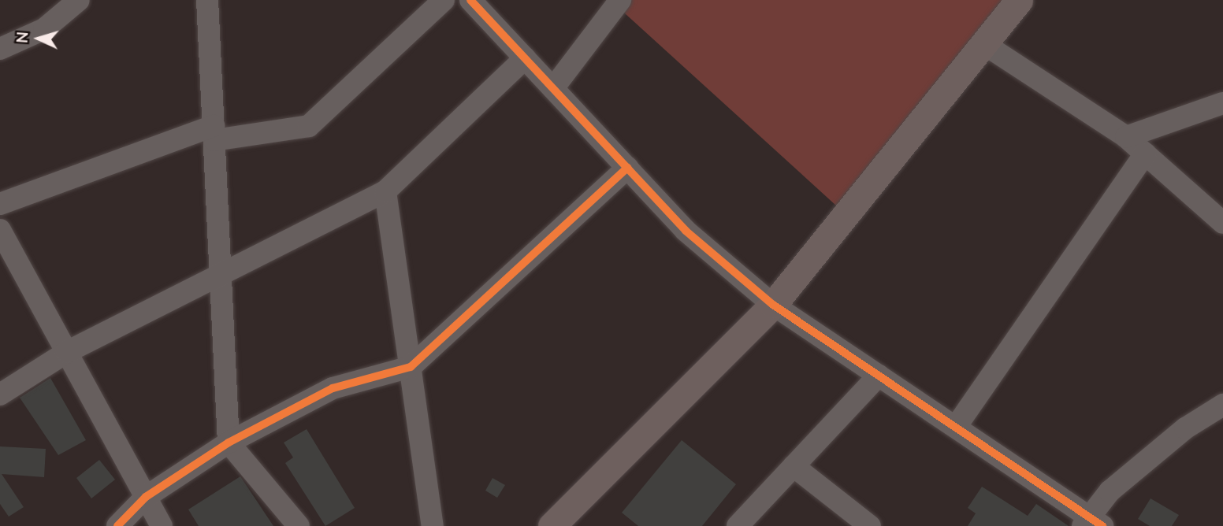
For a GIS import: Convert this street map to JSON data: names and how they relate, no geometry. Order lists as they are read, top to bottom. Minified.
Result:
{"north":"left"}
